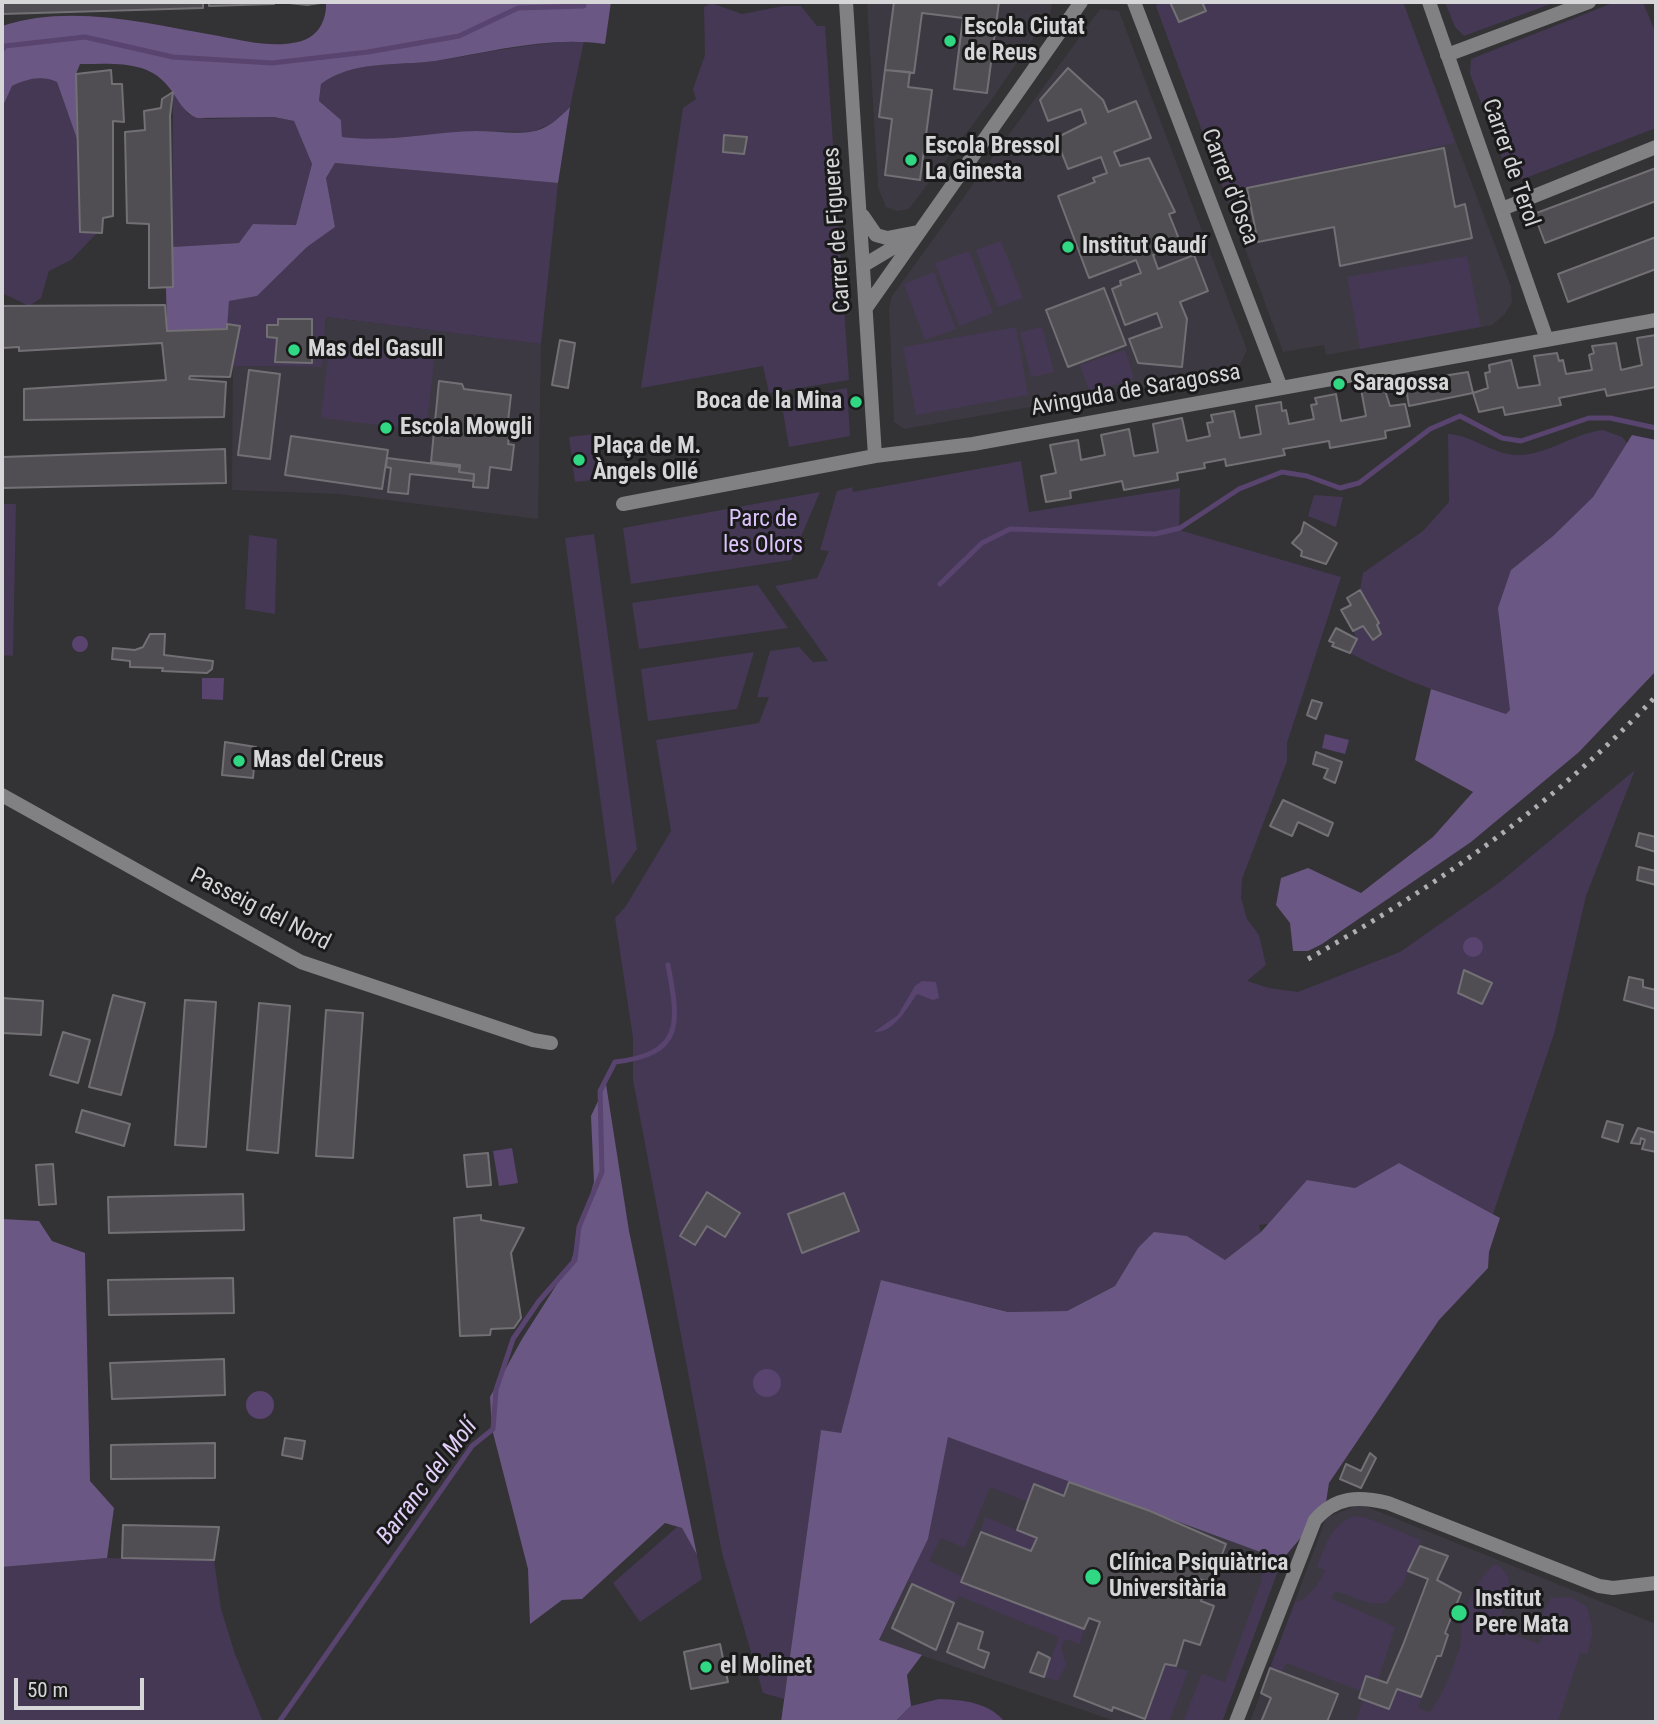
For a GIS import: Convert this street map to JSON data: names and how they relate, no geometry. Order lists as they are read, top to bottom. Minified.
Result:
{"streets":{"street":["Carrer de Terol","Carrer d'Osca","Carrer de Figueres","Avinguda de Saragossa","Passeig del Nord"]},"crossings":[["Carrer de Terol","Avinguda de Saragossa"],["Carrer d'Osca","Avinguda de Saragossa"],["Carrer de Figueres","Avinguda de Saragossa"]],"water":["Barranc del Molí"],"parks":["Parc de les Olors"],"places":["Escola Ciutat de Reus","Escola Bressol La Ginesta","Institut Gaudí","Mas del Gasull","Saragossa","Boca de la Mina","Escola Mowgli","Plaça de M. Àngels Ollé","Mas del Creus","Clínica Psiquiàtrica Universitària","Institut Pere Mata","el Molinet"],"scale_bar":"50 m"}
